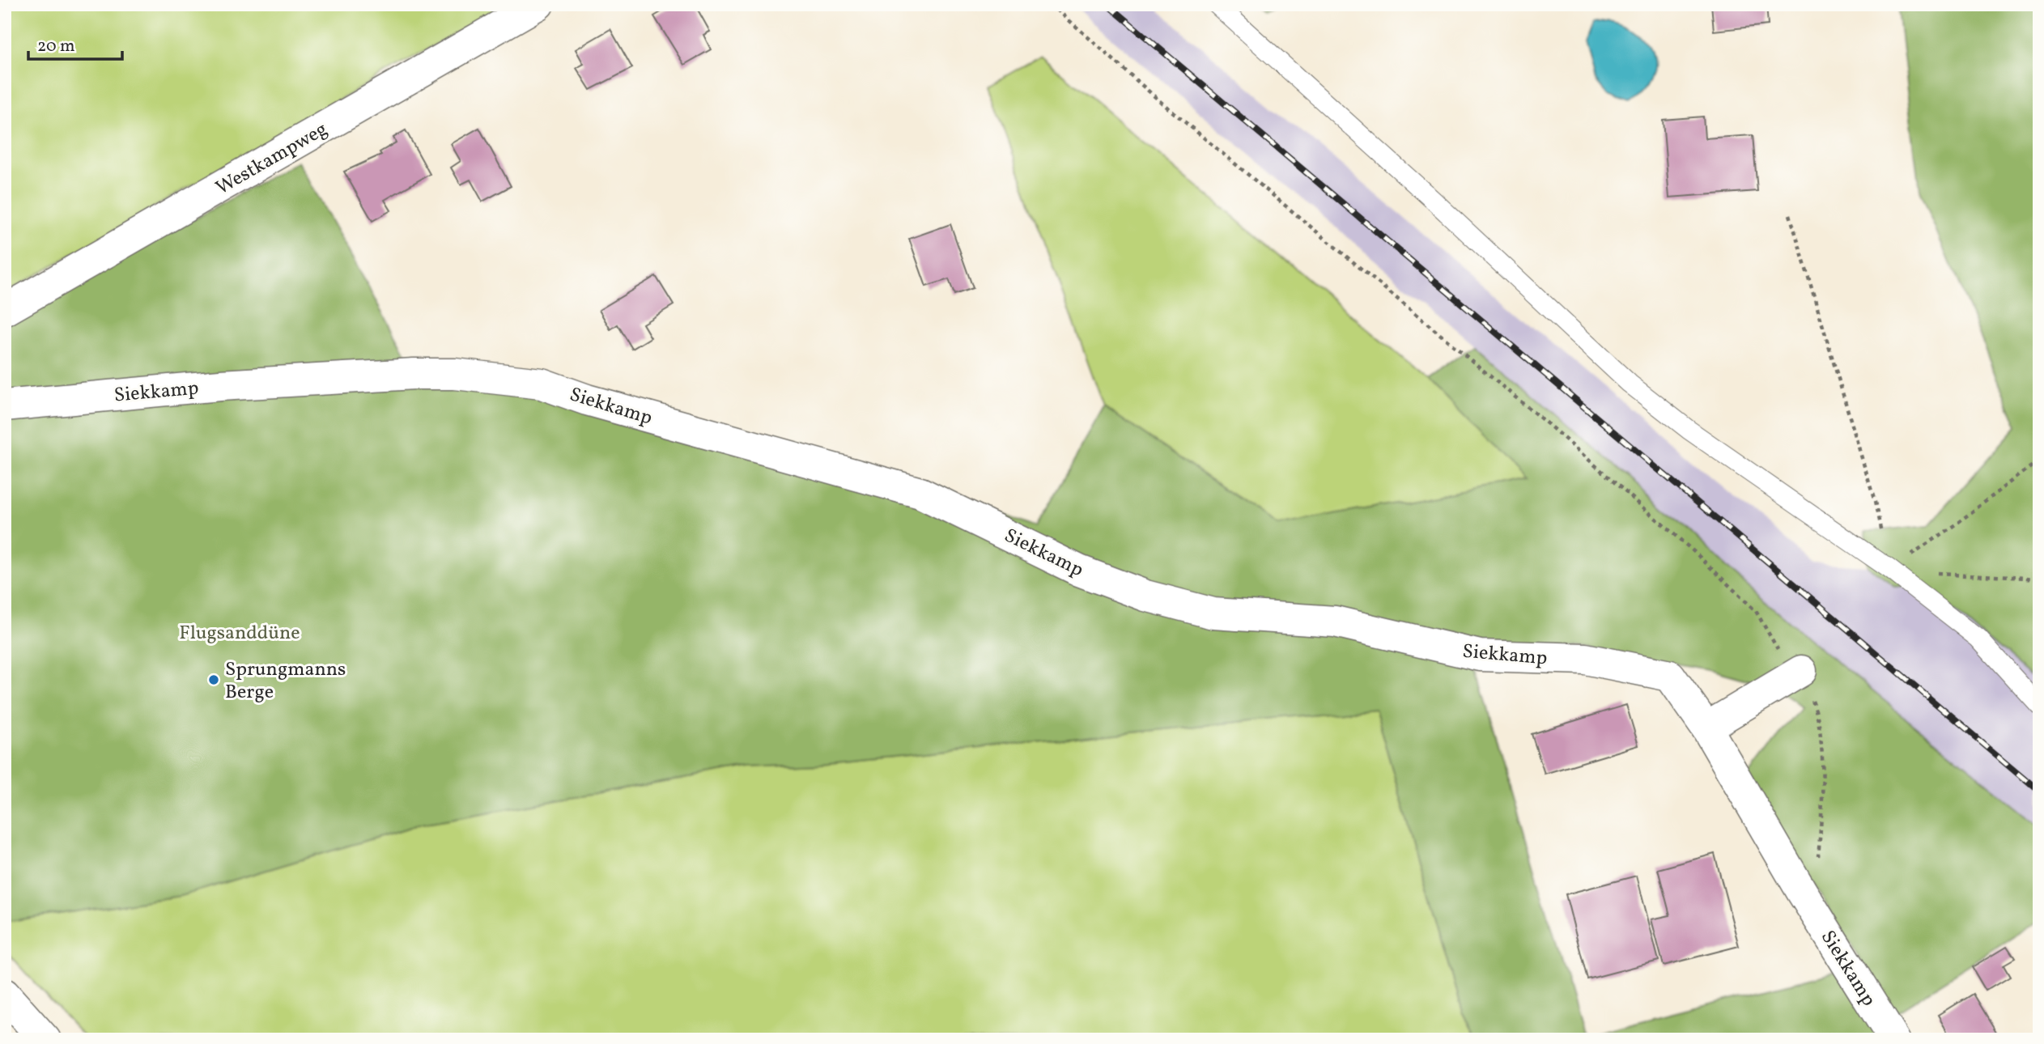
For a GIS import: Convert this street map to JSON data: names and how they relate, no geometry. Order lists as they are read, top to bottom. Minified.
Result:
{"streets":{"street":["Westkampweg","Siekkamp"]},"parks":["Flugsanddüne"],"places":["Sprungmanns Berge"],"scale_bar":"20 m"}
